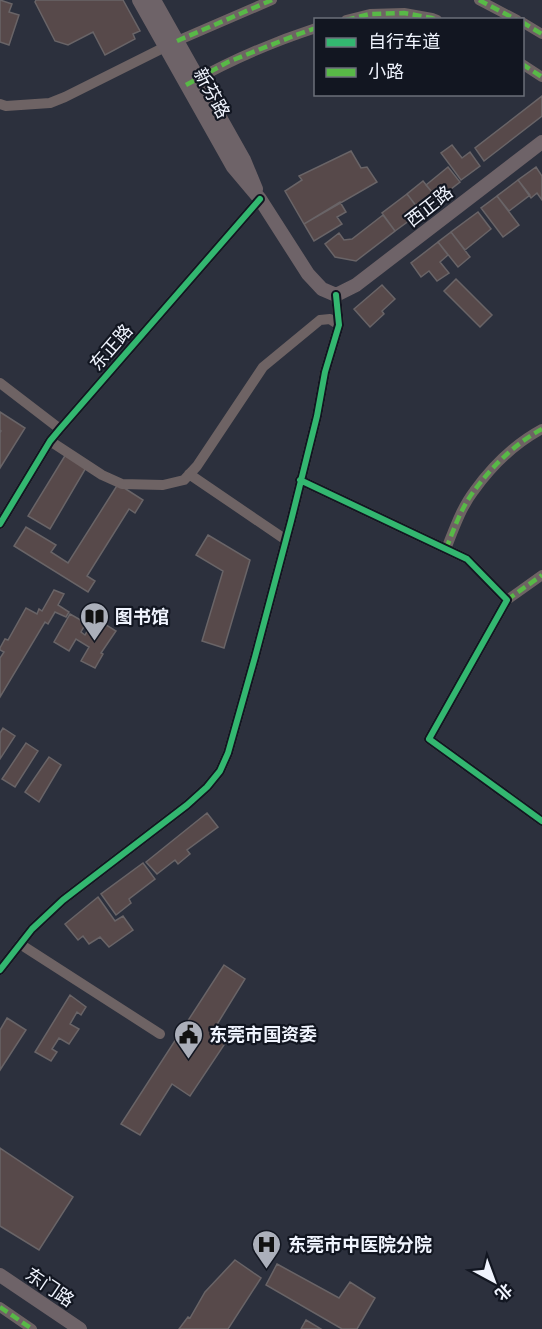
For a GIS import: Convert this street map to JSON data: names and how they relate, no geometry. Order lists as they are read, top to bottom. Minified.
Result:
{"streets":{"main road":["新芬路","西正路","东门路"],"street":["东正路"]},"crossings":[["新芬路","西正路"],["新芬路","东正路"]],"places":{"library":["图书馆"],"public building":["东莞市国资委"],"hospital":["东莞市中医院分院"]},"legend":["自行车道","小路"],"north":"bottom right"}
